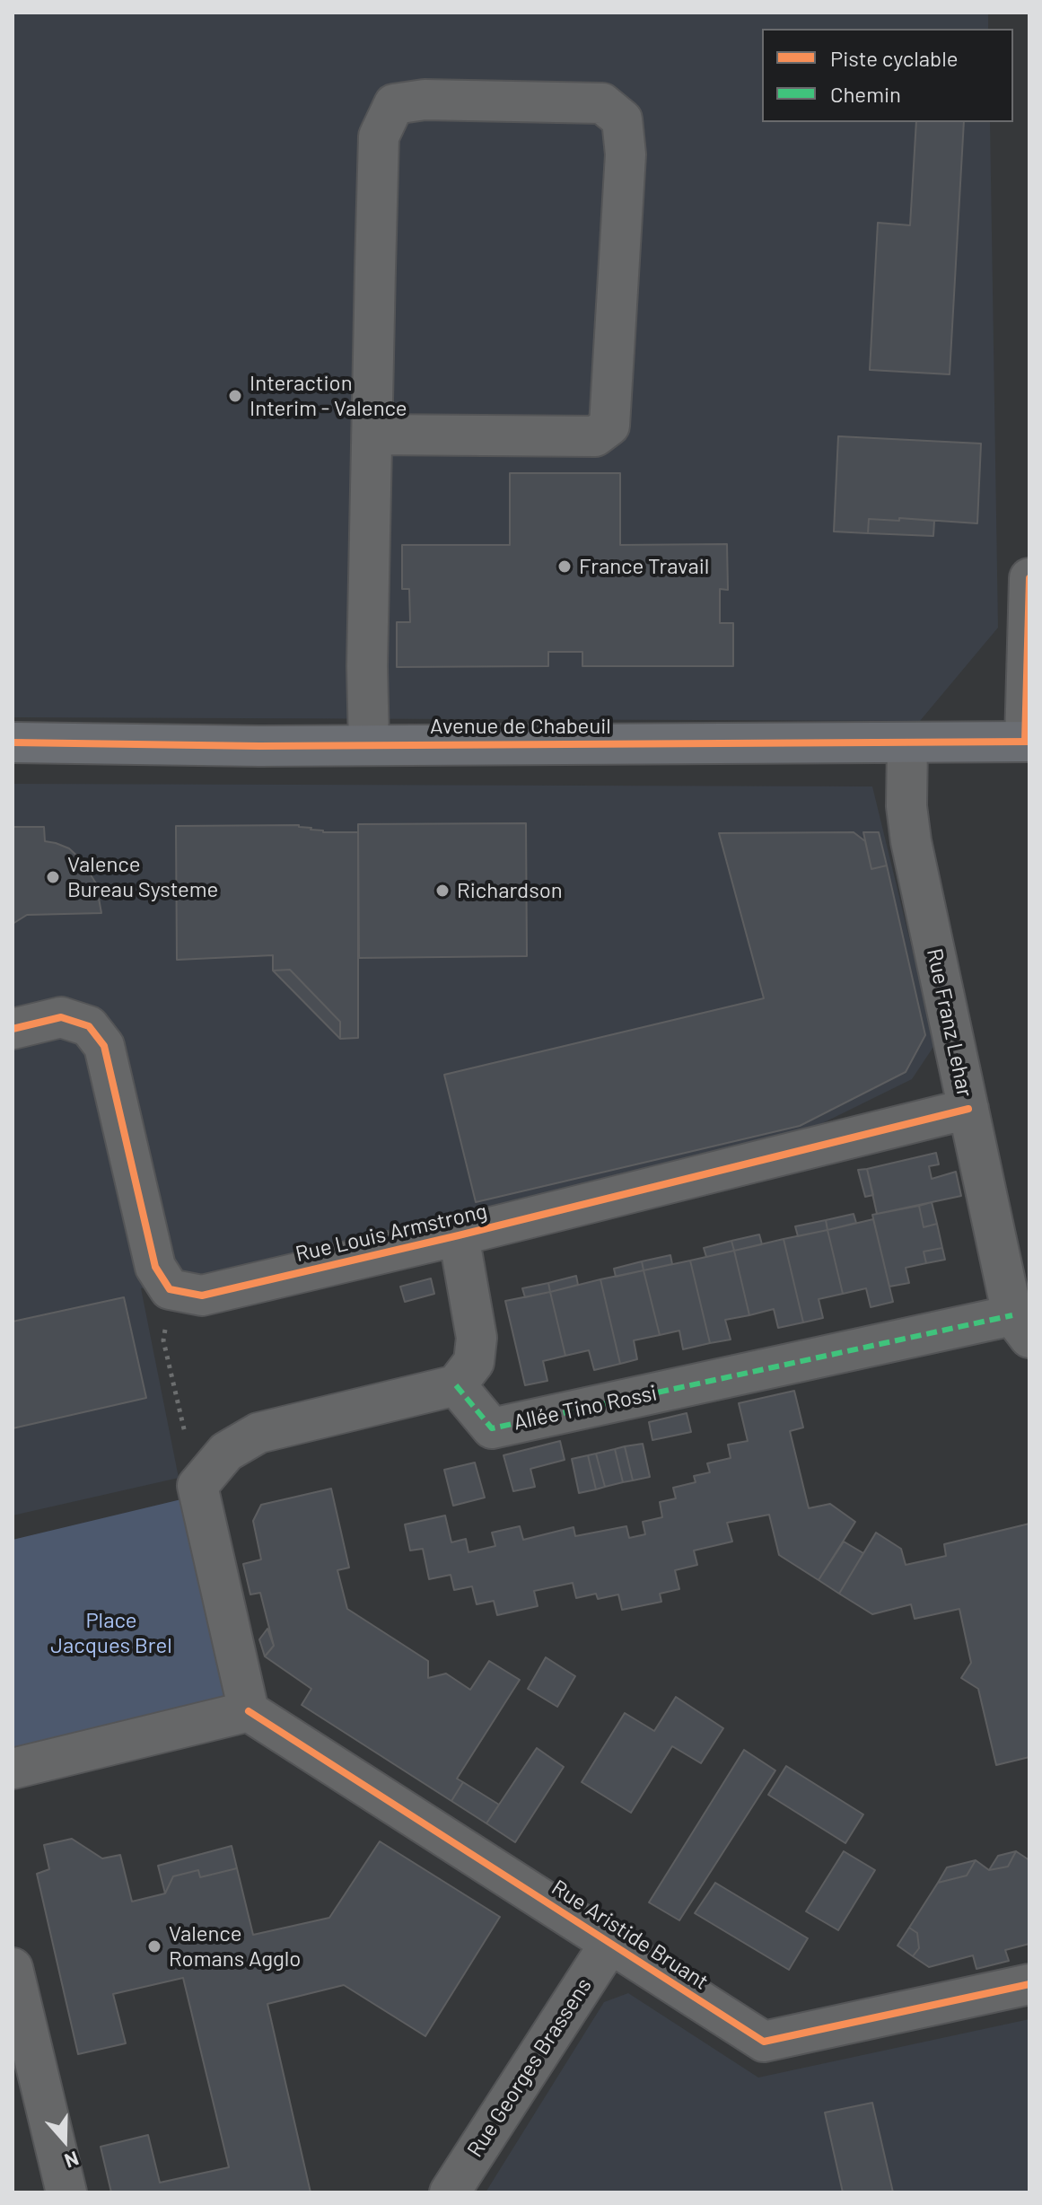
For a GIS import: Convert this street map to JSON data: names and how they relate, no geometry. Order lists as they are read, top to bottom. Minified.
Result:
{"streets":{"main road":["Avenue de Chabeuil"],"street":["Rue Franz Lehar","Rue Louis Armstrong","Allée Tino Rossi","Rue Aristide Bruant","Rue Georges Brassens"]},"crossings":[["Avenue de Chabeuil","Rue Franz Lehar"],["Rue Franz Lehar","Rue Louis Armstrong"],["Rue Franz Lehar","Allée Tino Rossi"],["Rue Aristide Bruant","Rue Georges Brassens"]],"parks":["Place Jacques Brel"],"places":["Interaction Interim - Valence","France Travail","Valence Bureau Systeme","Richardson","Valence Romans Agglo"],"legend":["Piste cyclable","Chemin"],"north":"bottom"}
